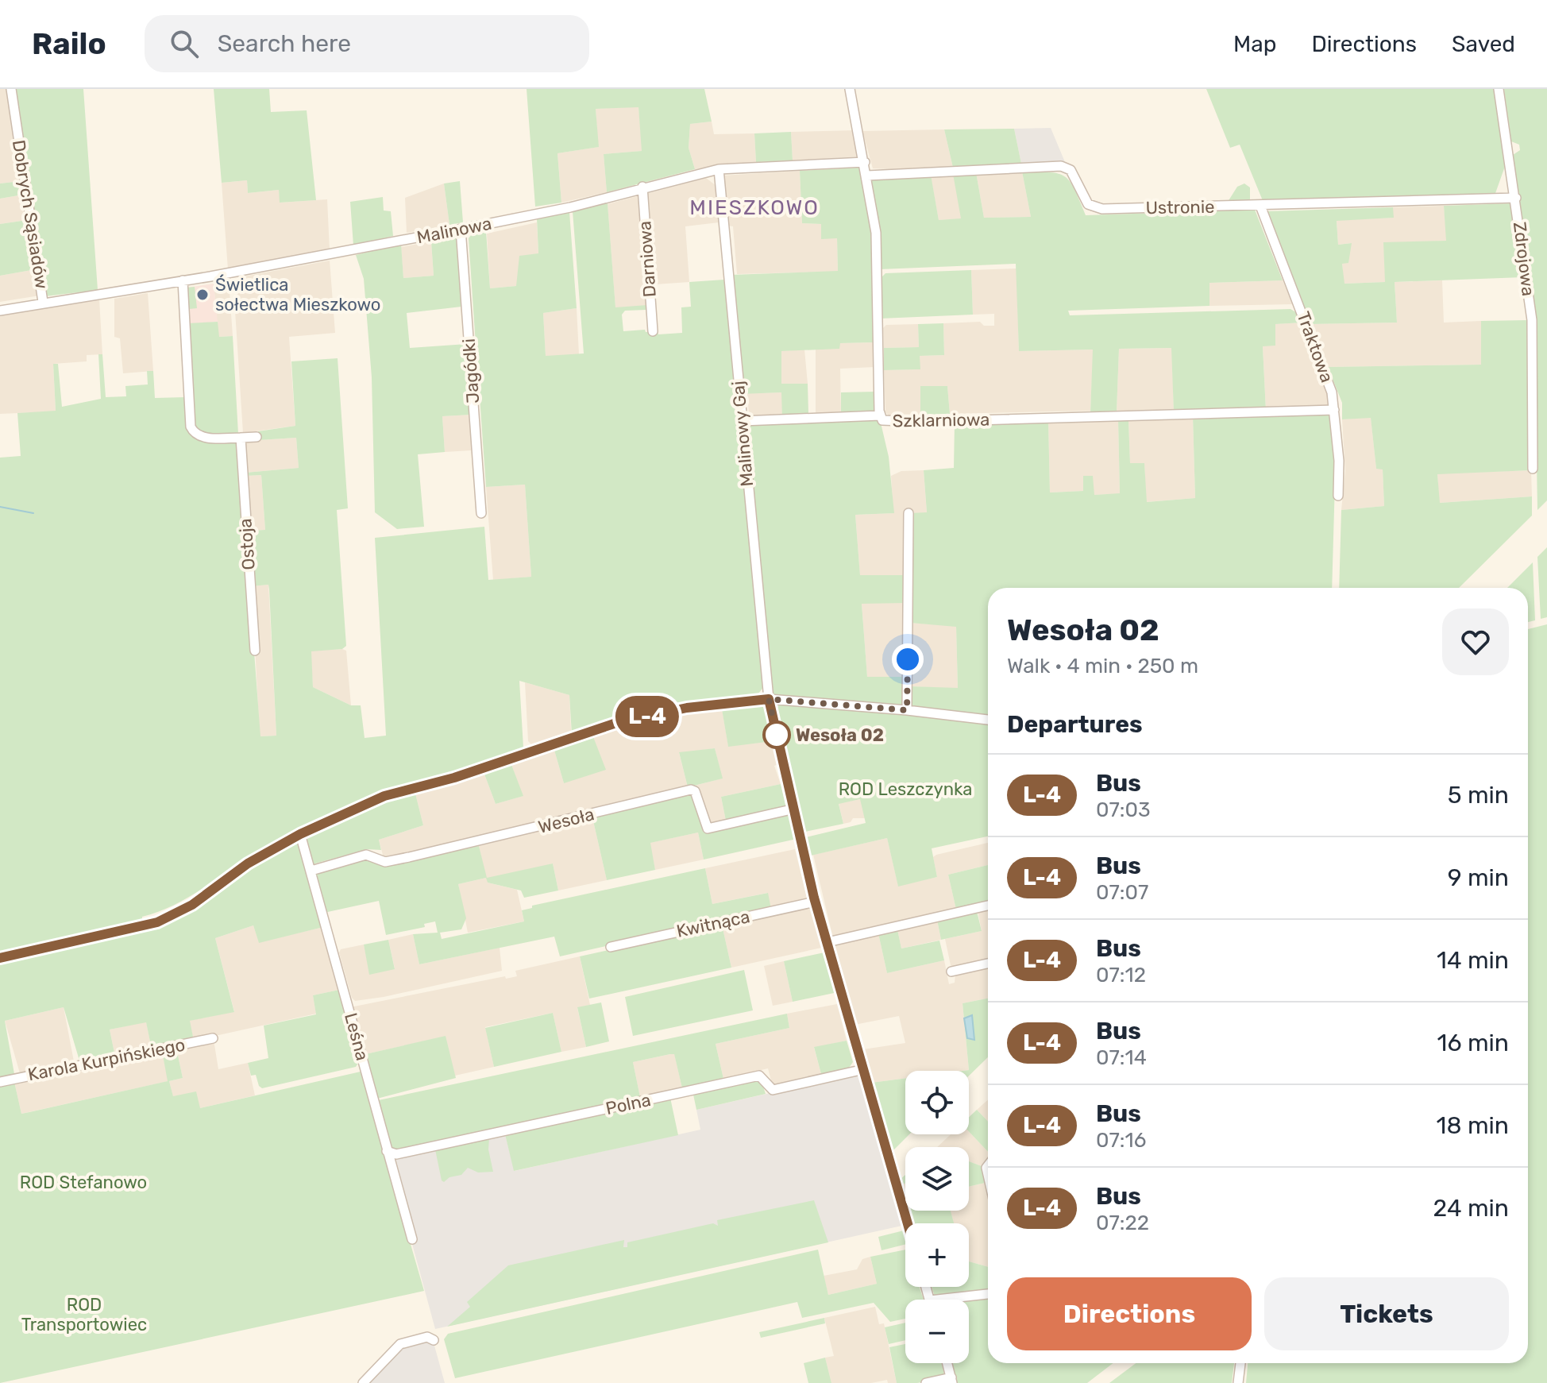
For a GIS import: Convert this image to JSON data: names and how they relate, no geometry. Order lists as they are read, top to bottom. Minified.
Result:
{"streets":{"street":["Ustronie","Dobrych Sąsiadów","Malinowa","Darniowa","Zdrojowa","Traktowa","Jagódki","Szklarniowa","Malinowy Gaj","Ostoja","Wesoła","Kwitnąca","Leśna","Karola Kurpińskiego","Polna"]},"crossings":[["Ustronie","Zdrojowa"],["Ustronie","Traktowa"],["Ustronie","Szklarniowa"],["Dobrych Sąsiadów","Malinowa"],["Malinowa","Darniowa"],["Malinowa","Jagódki"],["Malinowa","Szklarniowa"],["Malinowa","Malinowy Gaj"],["Traktowa","Szklarniowa"],["Wesoła","Leśna"],["Leśna","Polna"]],"districts":["MIESZKOWO"],"parks":["ROD Leszczynka","ROD Stefanowo","ROD Transportowiec"],"places":["Świetlica sołectwa Mieszkowo","Wesoła 02"],"lines":["bus line L-4"],"page":{"header":"Railo","search":"Search here","nav":["Map","Directions","Saved"],"on_map":"L-4","heading":[["Wesoła 02","Walk · 4 min · 250 m"],"Departures"],"list":[{"mark":"L-4","name":"Bus","note":"07:03","value":"5 min"},{"mark":"L-4","name":"Bus","note":"07:07","value":"9 min"},{"mark":"L-4","name":"Bus","note":"07:12","value":"14 min"},{"mark":"L-4","name":"Bus","note":"07:14","value":"16 min"},{"mark":"L-4","name":"Bus","note":"07:16","value":"18 min"},{"mark":"L-4","name":"Bus","note":"07:22","value":"24 min"}],"map_buttons":["+","−"],"buttons":["Directions","Tickets"]}}
